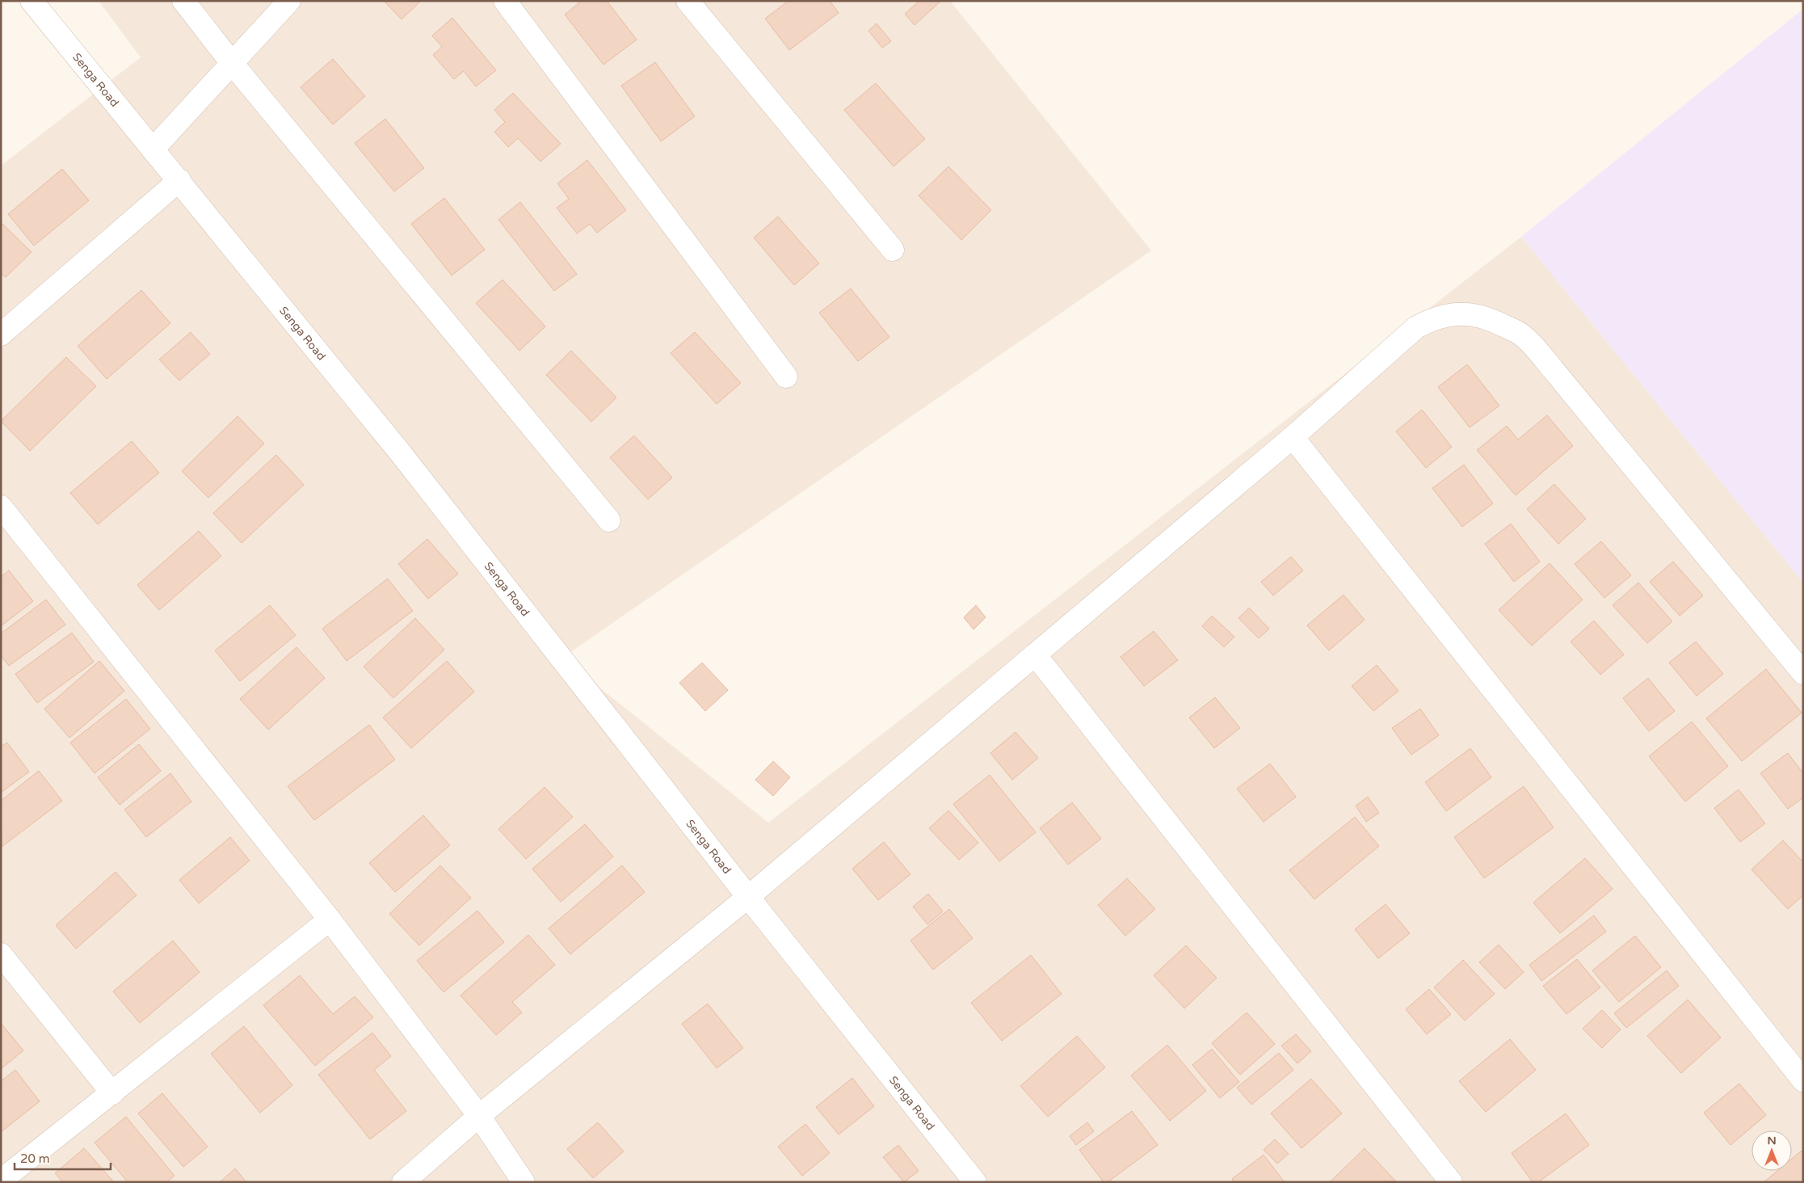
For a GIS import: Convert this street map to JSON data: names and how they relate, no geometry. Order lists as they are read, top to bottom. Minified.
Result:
{"streets":{"street":["Senga Road"]},"scale_bar":"20 m","north":"top"}
